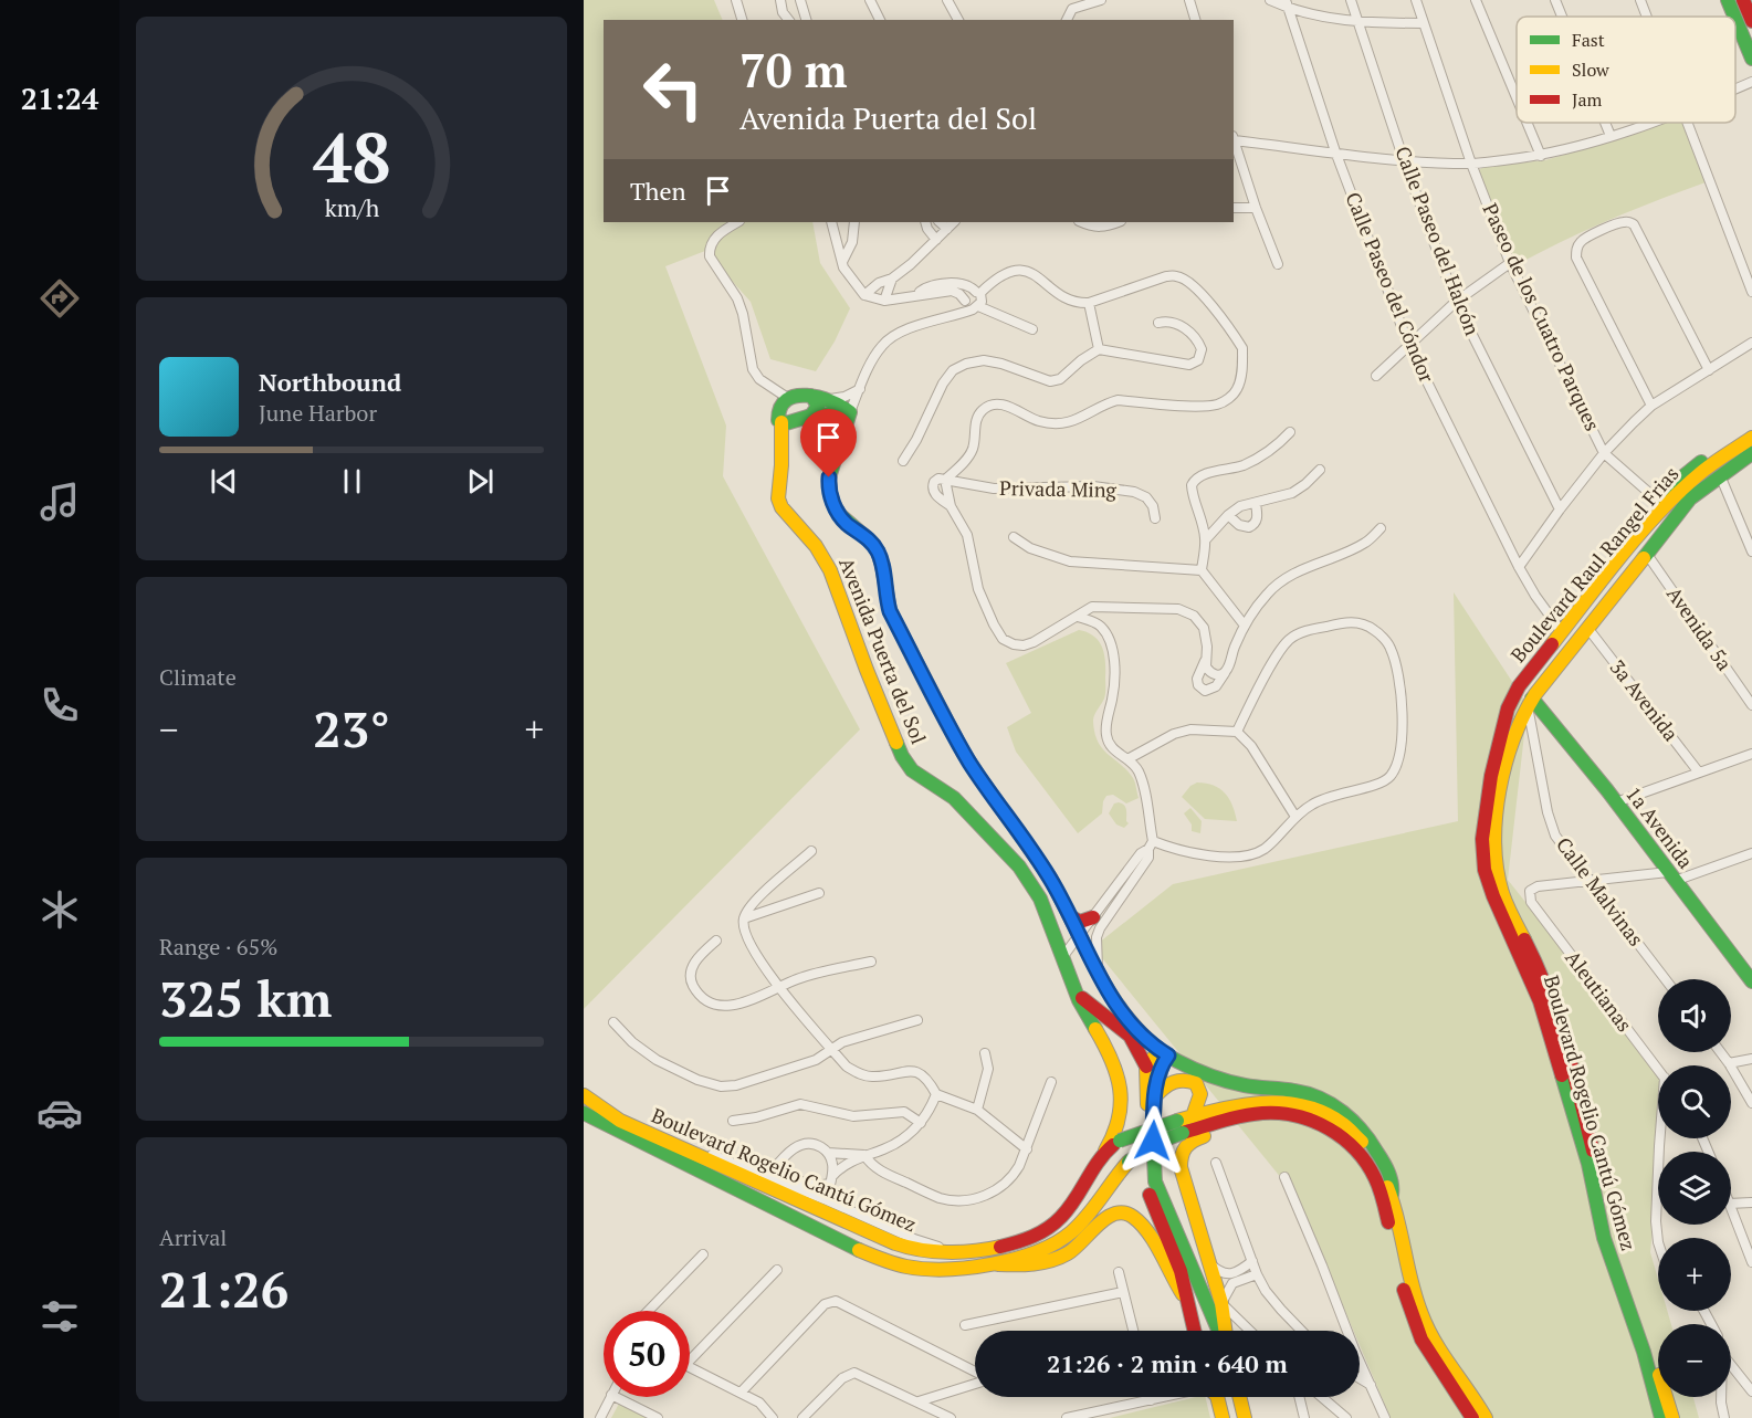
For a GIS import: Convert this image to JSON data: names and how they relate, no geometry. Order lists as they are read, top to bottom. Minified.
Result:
{"streets":{"main road":["Boulevard Raul Rangel Frias","Avenida Puerta del Sol","1a Avenida","Boulevard Rogelio Cantú Gómez"],"street":["Calle Paseo del Halcón","Calle Paseo del Cóndor","Paseo de los Cuatro Parques","Privada Ming","Avenida 5a","3a Avenida","Calle Malvinas","Aleutianas"]},"crossings":[["Calle Paseo del Cóndor","Boulevard Raul Rangel Frias"],["Boulevard Raul Rangel Frias","Boulevard Rogelio Cantú Gómez"],["Avenida Puerta del Sol","Boulevard Rogelio Cantú Gómez"],["1a Avenida","Calle Malvinas"],["Calle Malvinas","Aleutianas"]],"legend":["Fast","Slow","Jam"],"page":{"tabs":"21:24","turn":["70 m","Avenida Puerta del Sol"],"then":"Then","song":["Northbound","June Harbor"],"tile":["Climate",["Range · 65%","325 km"],["Arrival","21:26"]],"heat":["−","23°","+"],"map_buttons":["+","−"],"limit":"50","trip":"21:26 · 2 min · 640 m","gauge":["48","km/h"]}}
